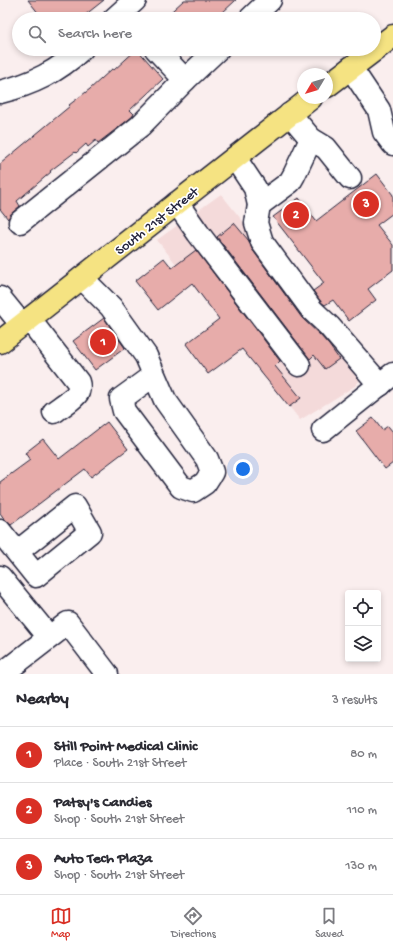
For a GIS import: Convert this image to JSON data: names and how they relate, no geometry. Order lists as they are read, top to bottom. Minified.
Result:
{"streets":{"main road":["South 21st Street"]},"north":"bottom left","page":{"search":"Search here","pins":["3","2","1"],"heading":["Nearby","3 results"],"list":[{"mark":"1","name":"Still Point Medical Clinic","note":"Place · South 21st Street","value":"80 m"},{"mark":"2","name":"Patsy's Candies","note":"Shop · South 21st Street","value":"110 m"},{"mark":"3","name":"Auto Tech Plaza","note":"Shop · South 21st Street","value":"130 m"}],"nav":["Map","Directions","Saved"]}}
